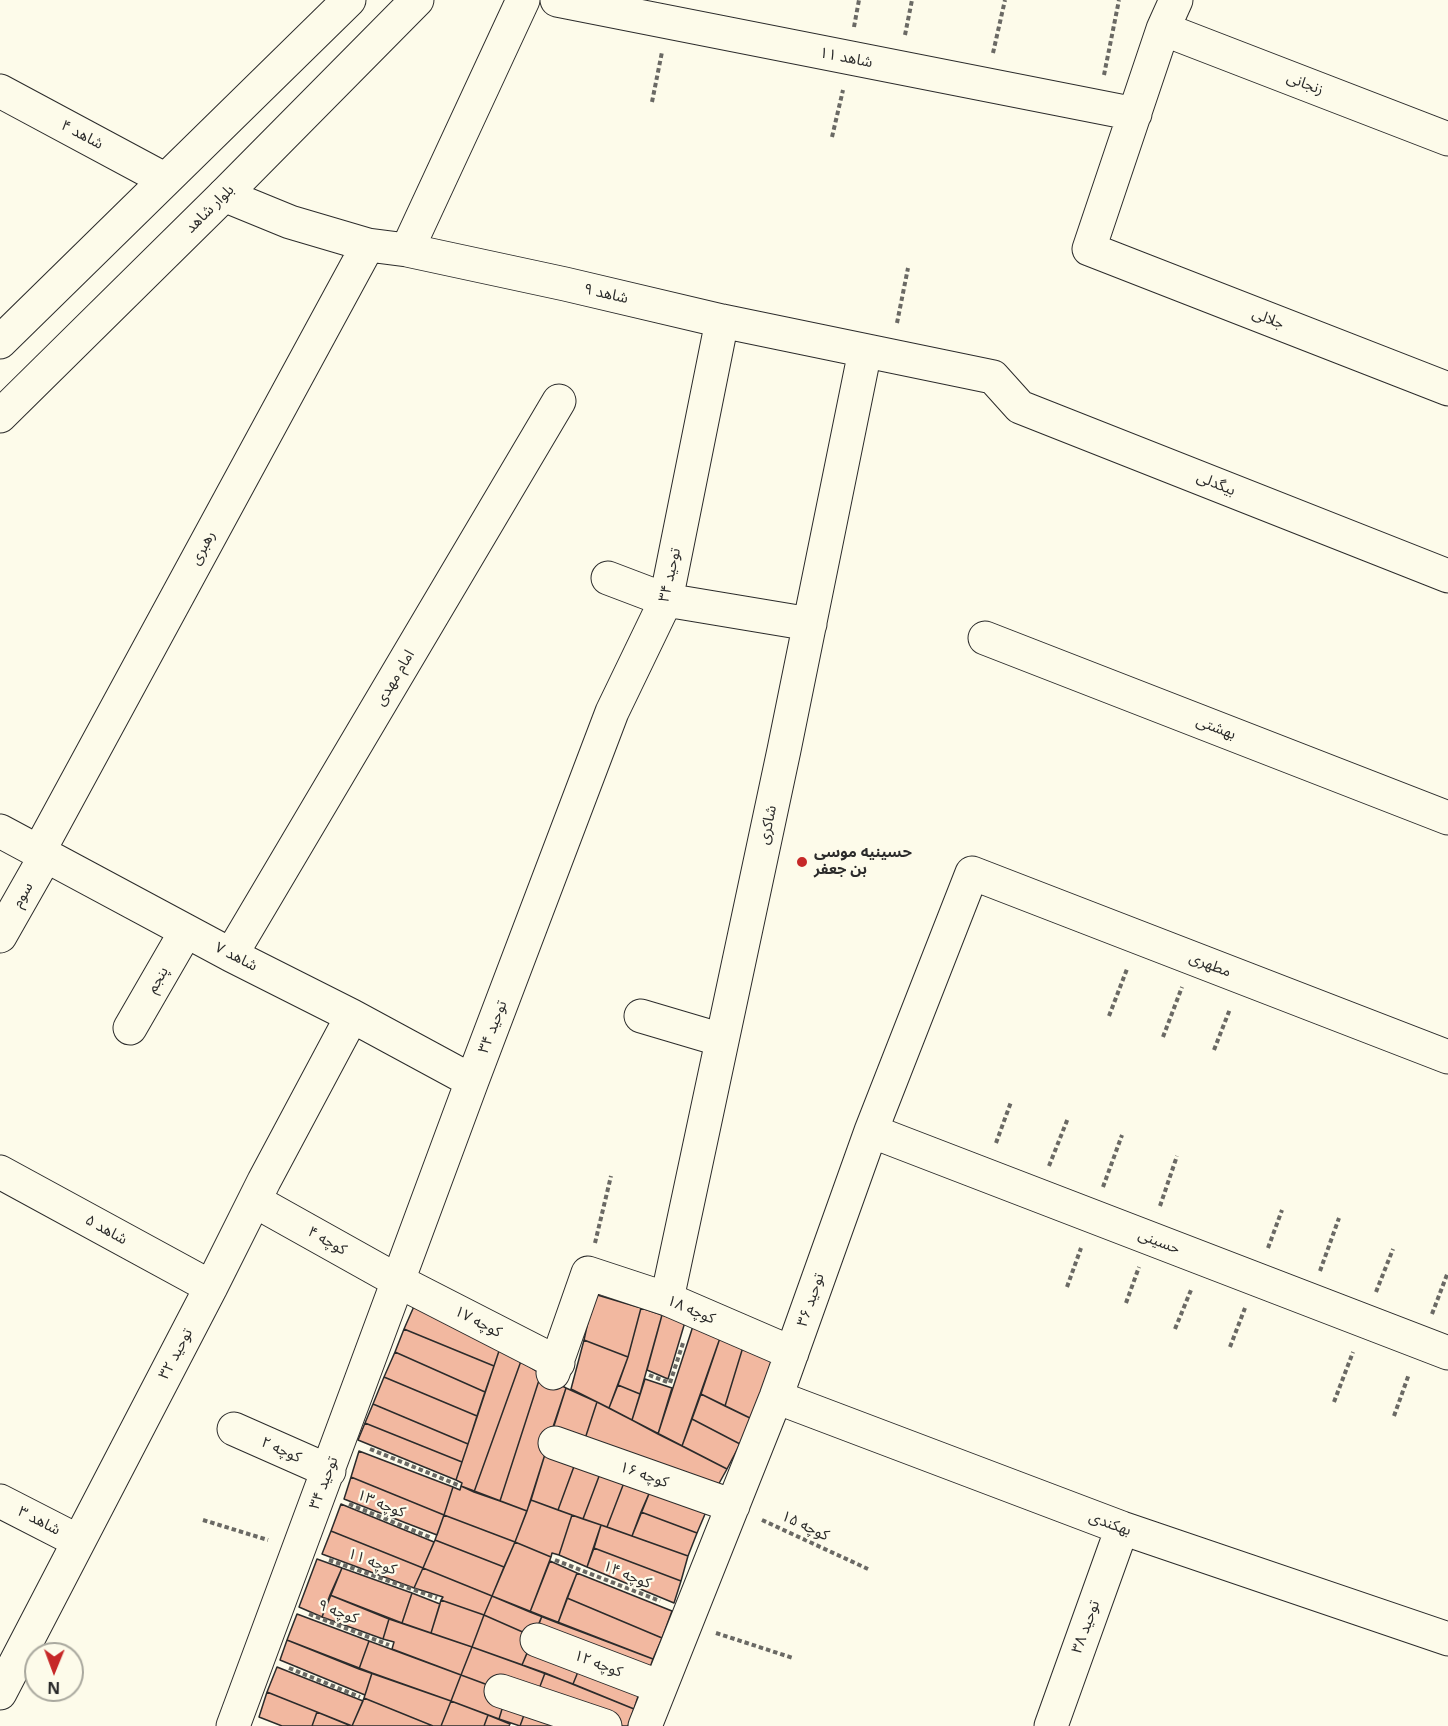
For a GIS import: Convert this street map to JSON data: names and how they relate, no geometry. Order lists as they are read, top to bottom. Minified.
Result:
{"streets":{"street":["شاهد ۱۱","زنجانی","شاهد ۴","بلوار شاهد","شاهد ۹","جلالی","بیگدلی","رهبری","توحید ۳۴","امام مهدی","بهشتی","شاکری","سوم","شاهد ۷","مطهری","پنجم","شاهد ۵","کوچه ۴","حسینی","توحید ۳۶","کوچه ۱۸","کوچه ۱۷","توحید ۳۲","کوچه ۲","کوچه ۱۶","شاهد ۳","بهکندی","توحید ۳۸","کوچه ۱۲"],"path":["کوچه ۱۳","کوچه ۱۵","کوچه ۱۱","کوچه ۱۴","کوچه ۹"]},"crossings":[["شاهد ۱۱","جلالی"],["بلوار شاهد","شاهد ۹"],["شاهد ۹","بیگدلی"],["شاهد ۹","رهبری"],["شاهد ۹","توحید ۳۴"],["شاهد ۹","شاکری"],["رهبری","سوم"],["رهبری","شاهد ۷"],["توحید ۳۴","شاهد ۷"],["توحید ۳۴","کوچه ۴"],["توحید ۳۴","کوچه ۱۷"],["توحید ۳۴","کوچه ۲"],["توحید ۳۴","کوچه ۱۳"],["توحید ۳۴","کوچه ۱۱"],["توحید ۳۴","کوچه ۹"],["امام مهدی","شاهد ۷"],["شاکری","کوچه ۱۸"],["سوم","شاهد ۷"],["شاهد ۷","پنجم"],["شاهد ۷","توحید ۳۲"],["مطهری","توحید ۳۶"],["شاهد ۵","توحید ۳۲"],["کوچه ۴","کوچه ۱۷"],["کوچه ۴","توحید ۳۲"],["حسینی","توحید ۳۶"],["توحید ۳۶","کوچه ۱۸"],["توحید ۳۶","کوچه ۱۶"],["توحید ۳۶","بهکندی"],["توحید ۳۶","کوچه ۱۵"],["توحید ۳۶","کوچه ۱۴"],["توحید ۳۶","کوچه ۱۲"],["کوچه ۱۸","کوچه ۱۷"],["توحید ۳۲","شاهد ۳"],["کوچه ۲","کوچه ۱۳"],["کوچه ۱۶","کوچه ۱۵"],["بهکندی","توحید ۳۸"]],"places":["حسینیه موسی بن جعفر"],"north":"bottom"}
